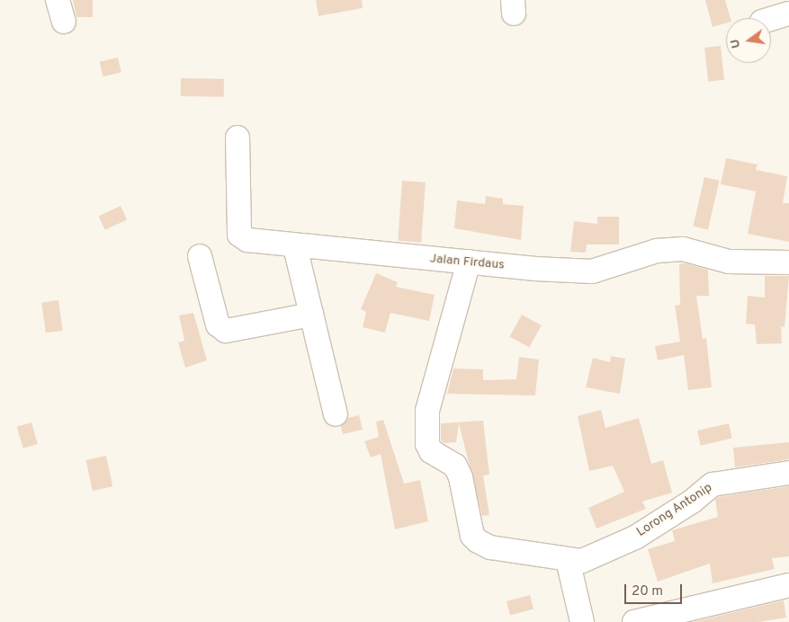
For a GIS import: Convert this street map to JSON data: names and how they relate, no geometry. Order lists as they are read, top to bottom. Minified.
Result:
{"streets":{"street":["Jalan Firdaus","Lorong Antonip"]},"scale_bar":"20 m","north":"left"}
